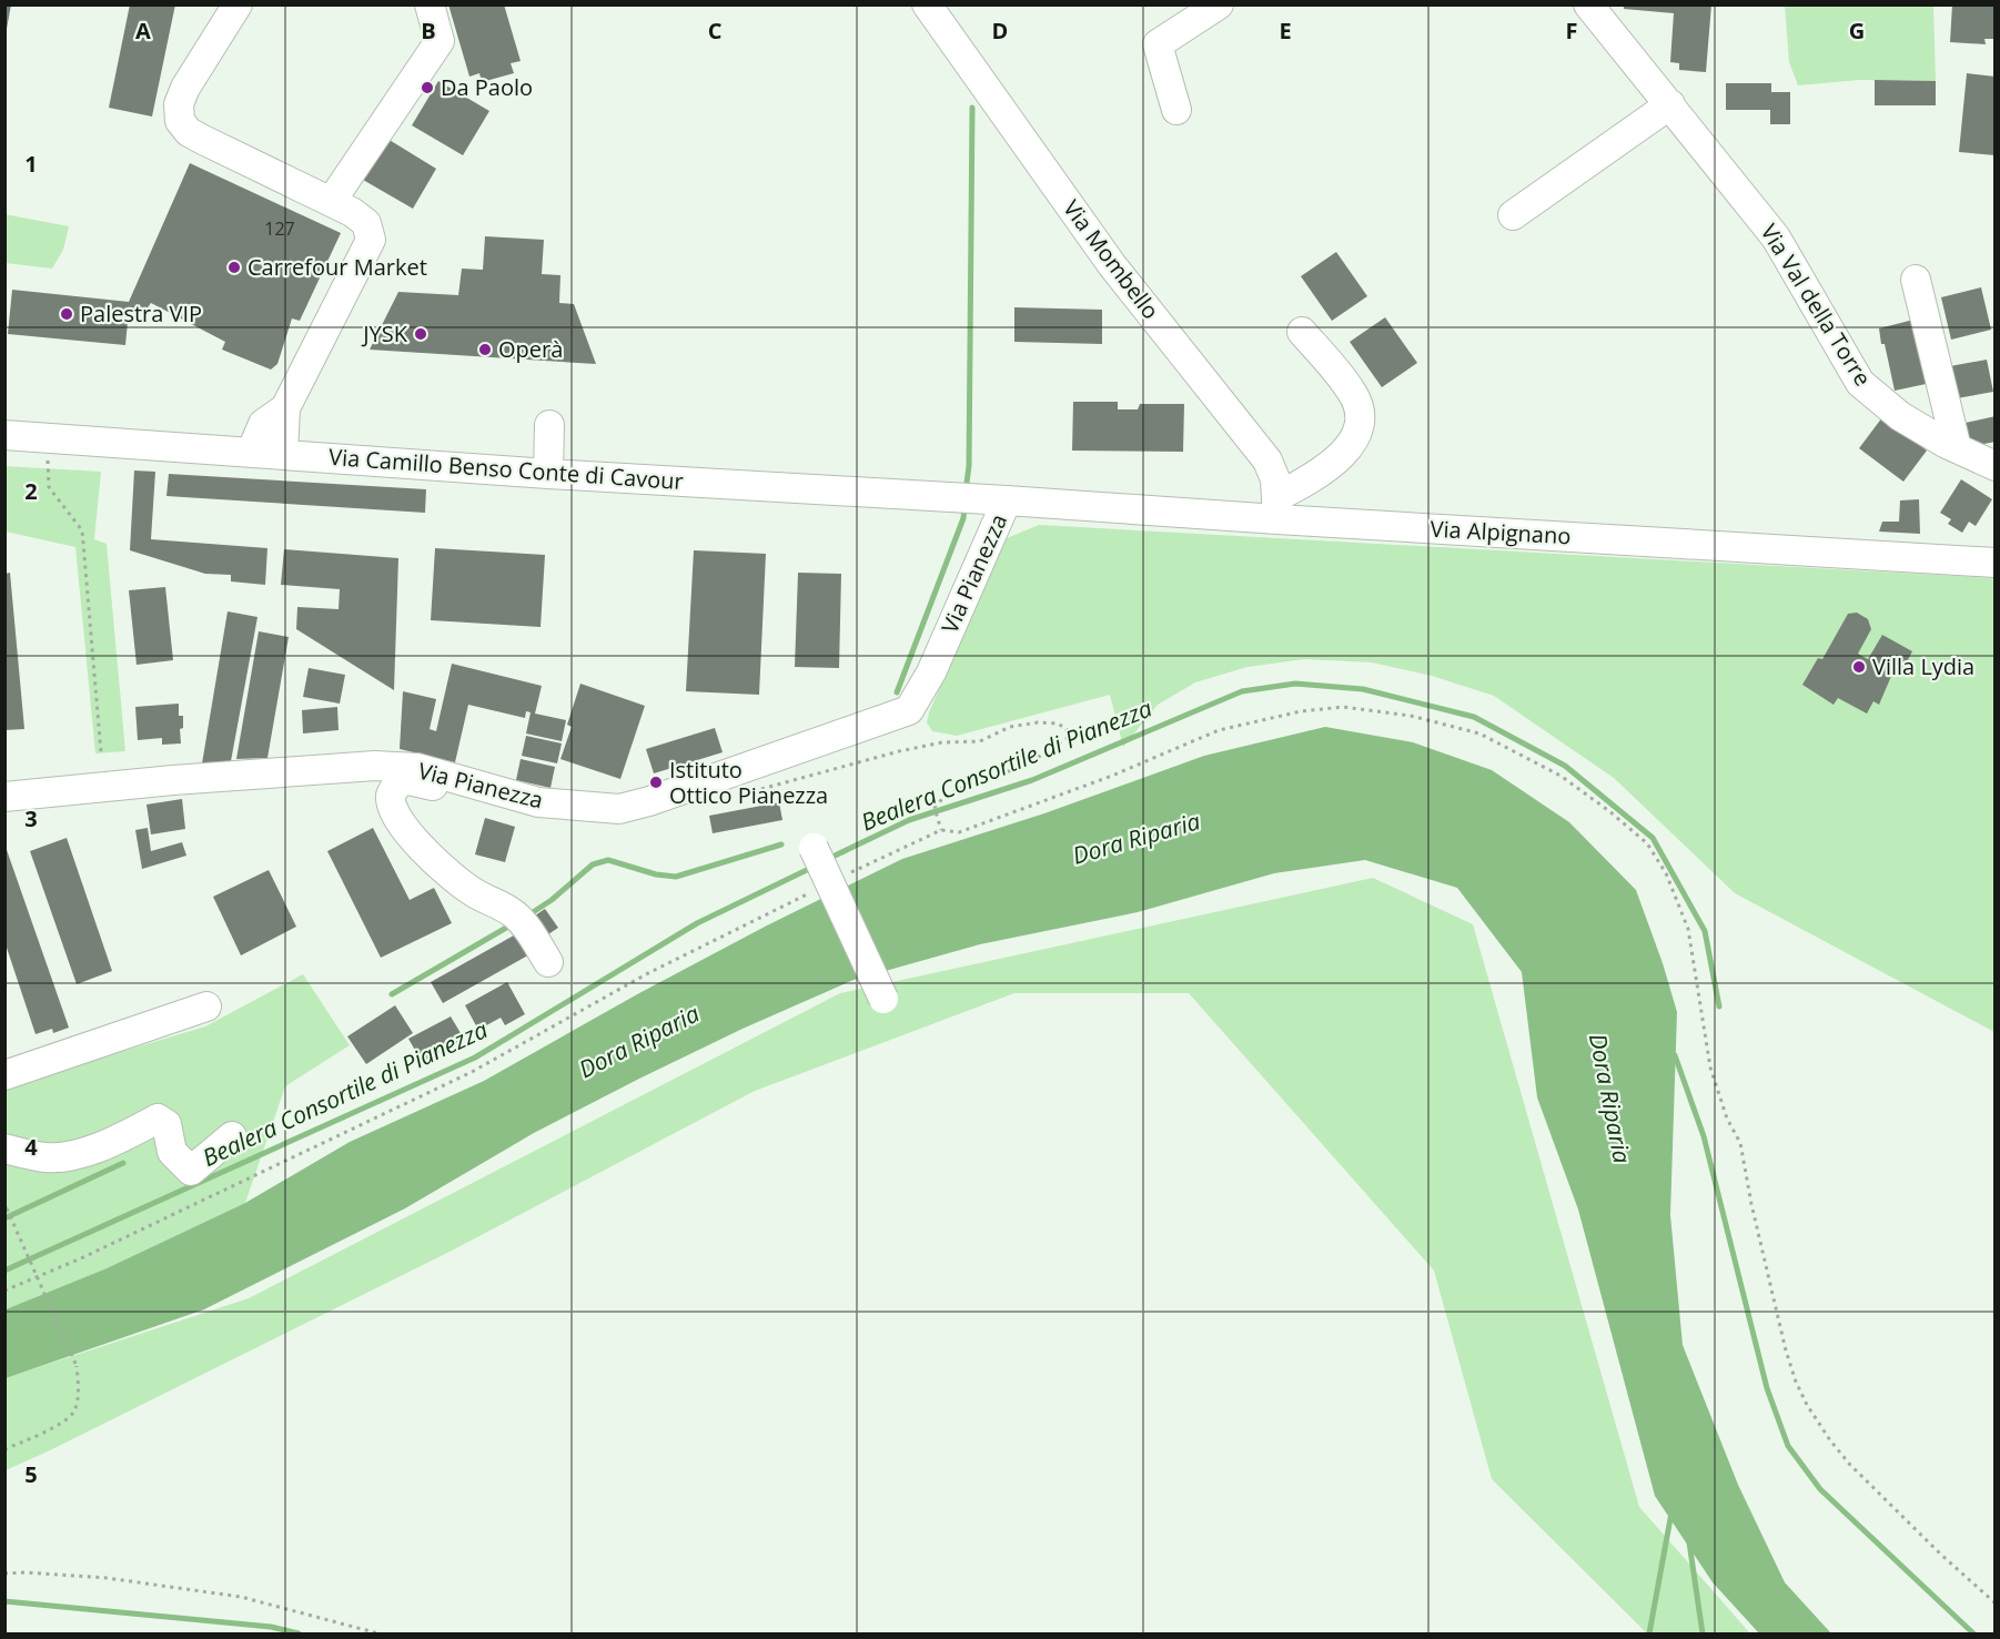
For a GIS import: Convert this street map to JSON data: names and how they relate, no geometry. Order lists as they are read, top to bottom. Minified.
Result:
{"streets":{"street":["Via Mombello","Via Val della Torre","Via Camillo Benso Conte di Cavour","Via Alpignano","Via Pianezza"]},"crossings":[["Via Mombello","Via Alpignano"],["Via Camillo Benso Conte di Cavour","Via Alpignano"],["Via Camillo Benso Conte di Cavour","Via Pianezza"],["Via Alpignano","Via Pianezza"]],"water":["Bealera Consortile di Pianezza","Dora Riparia"],"places":["Da Paolo","Carrefour Market","Palestra VIP","JYSK","Operà","Villa Lydia","Istituto Ottico Pianezza"],"house_numbers":["127"],"grid":{"columns":["A","B","C","D","E","F","G"],"rows":["1","2","3","4","5"]}}
